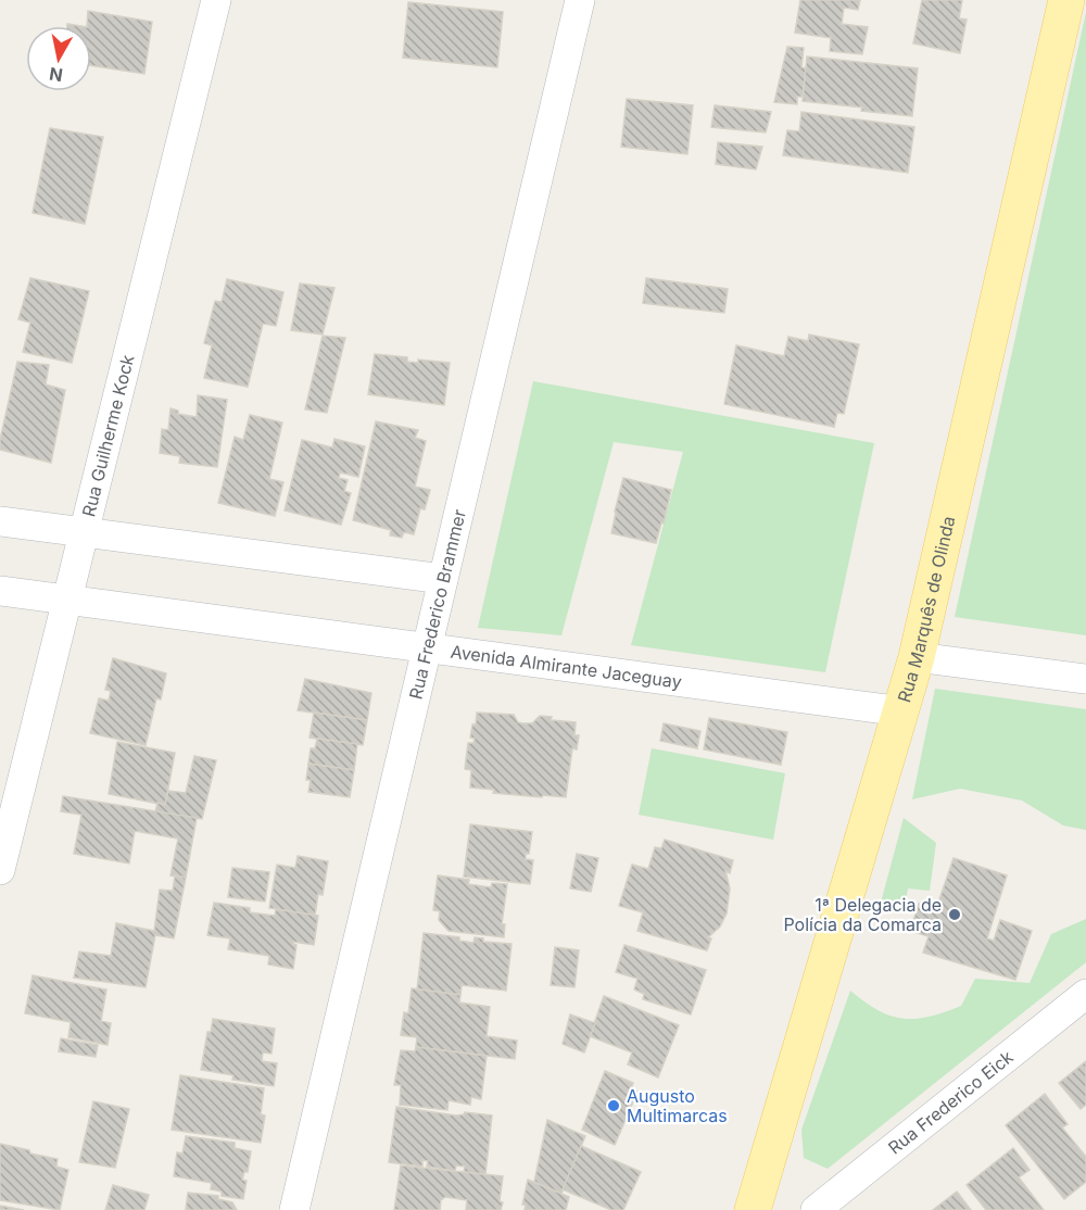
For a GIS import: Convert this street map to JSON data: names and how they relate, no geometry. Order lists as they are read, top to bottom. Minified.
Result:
{"streets":{"main road":["Rua Marquês de Olinda"],"street":["Rua Guilherme Kock","Rua Frederico Brammer","Avenida Almirante Jaceguay","Rua Frederico Eick"]},"crossings":[["Rua Guilherme Kock","Avenida Almirante Jaceguay"],["Rua Frederico Brammer","Avenida Almirante Jaceguay"],["Rua Marquês de Olinda","Avenida Almirante Jaceguay"]],"places":["1ª Delegacia de Polícia da Comarca","Augusto Multimarcas"],"north":"bottom"}
